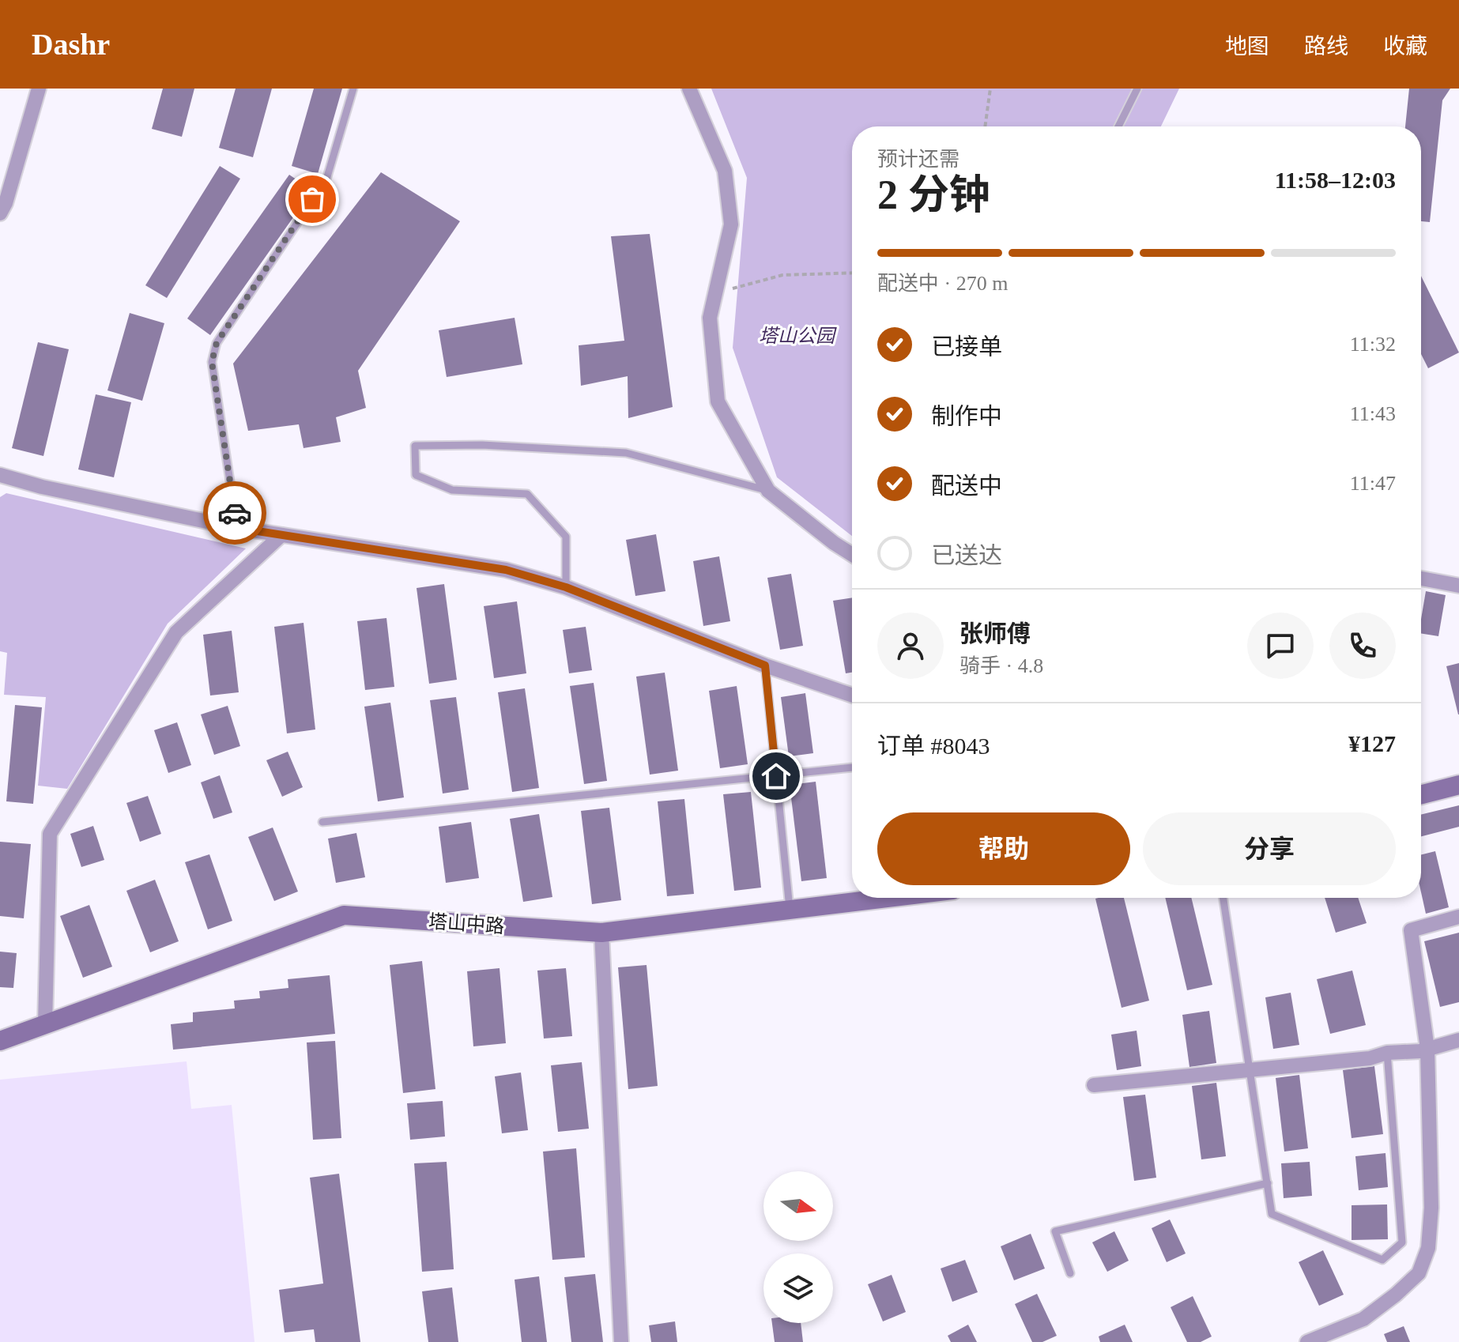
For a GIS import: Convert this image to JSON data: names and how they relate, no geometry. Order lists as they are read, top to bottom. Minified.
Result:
{"streets":{"street":["塔山中路"]},"parks":["塔山公园"],"north":"right","page":{"header":"Dashr","nav":["地图","路线","收藏"],"heading":["2 分钟","预计还需","11:58–12:03"],"panel":["张师傅","骑手 · 4.8","订单 #8043","¥127"],"bar":"配送中 · 270 m","list":[["已接单","11:32"],["制作中","11:43"],["配送中","11:47"],"已送达"],"buttons":["帮助","分享"]}}
